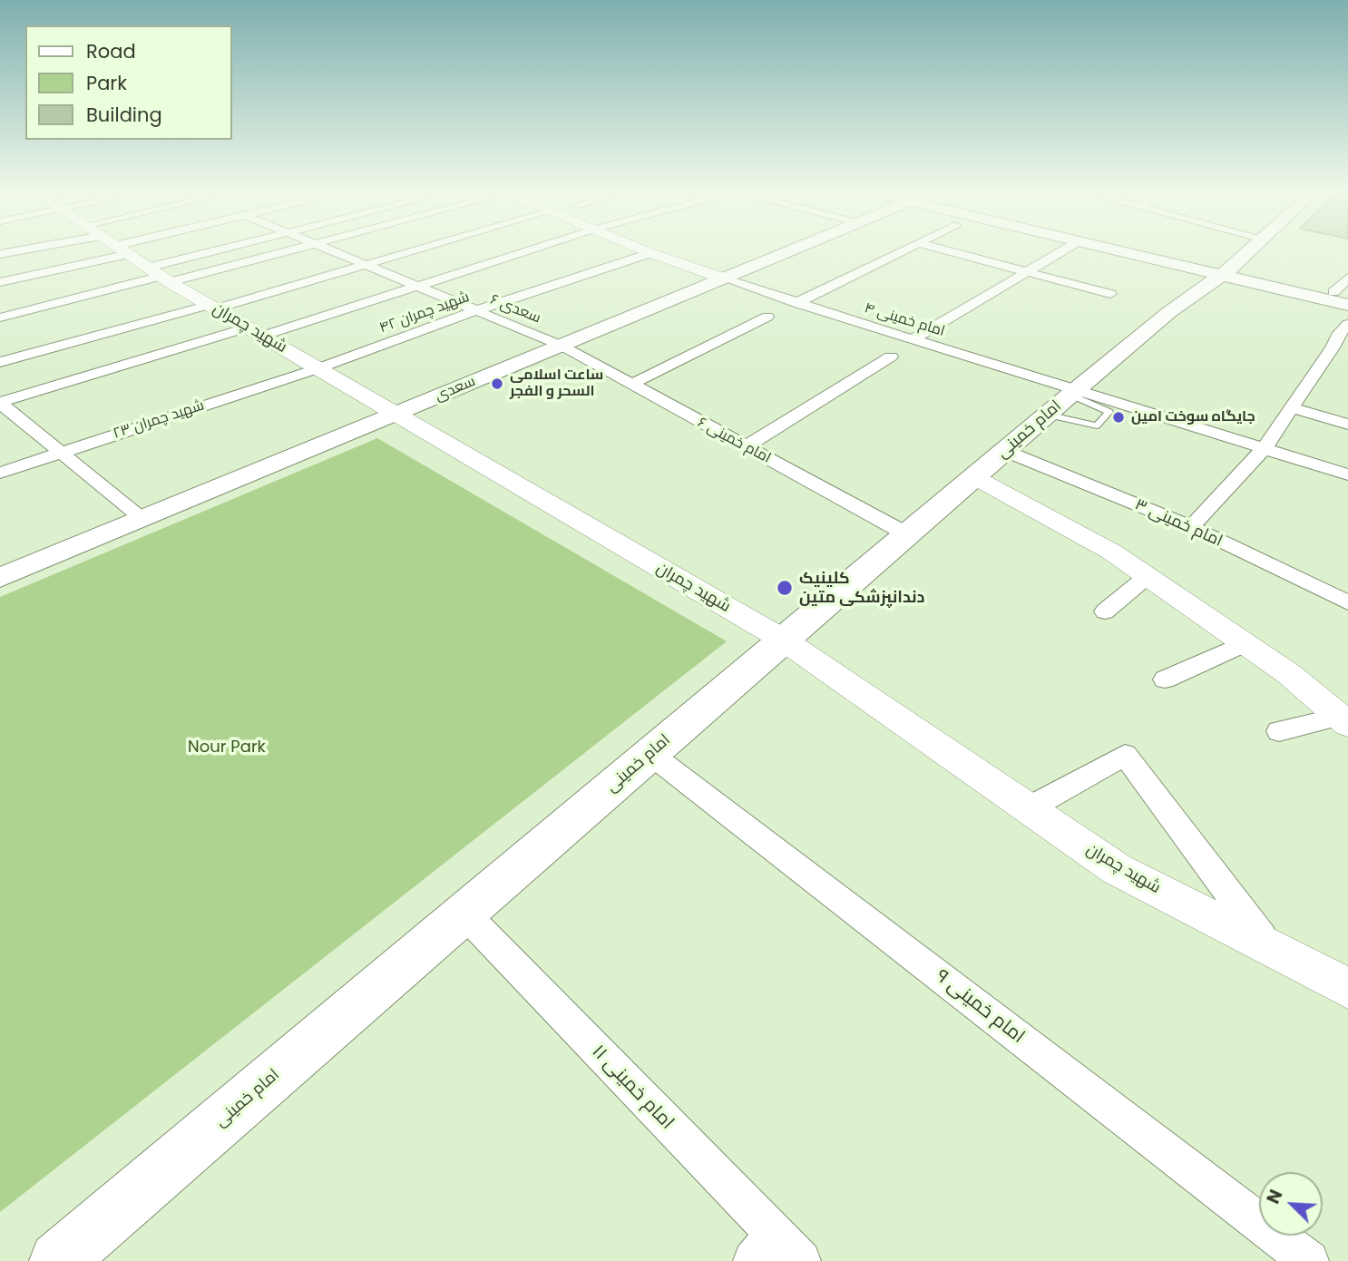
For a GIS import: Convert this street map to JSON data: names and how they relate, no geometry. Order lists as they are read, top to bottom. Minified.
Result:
{"streets":{"main road":["سعدی","امام خمینی"],"street":["سعدی ۶","شهید چمران ۴۲","امام خمینی ۴","شهید چمران","شهید چمران ۲۳","امام خمینی ۶","امام خمینی ۳","امام خمینی ۹","امام خمینی ۱۱"]},"crossings":[["سعدی ۶","شهید چمران ۴۲"],["سعدی ۶","سعدی"],["سعدی ۶","امام خمینی ۶"],["شهید چمران ۴۲","شهید چمران"],["شهید چمران ۴۲","شهید چمران ۲۳"],["امام خمینی ۴","سعدی"],["امام خمینی ۴","امام خمینی"],["شهید چمران","سعدی"],["شهید چمران","شهید چمران ۲۳"],["شهید چمران","امام خمینی"],["سعدی","امام خمینی ۶"],["امام خمینی","امام خمینی ۶"],["امام خمینی","امام خمینی ۳"],["امام خمینی","امام خمینی ۹"],["امام خمینی","امام خمینی ۱۱"]],"parks":["Nour Park"],"places":["ساعت اسلامی السحر و الفجر","جایگاه سوخت امین","کلینیک دندانپزشکی متین"],"legend":["Road","Park","Building"],"north":"top left"}
